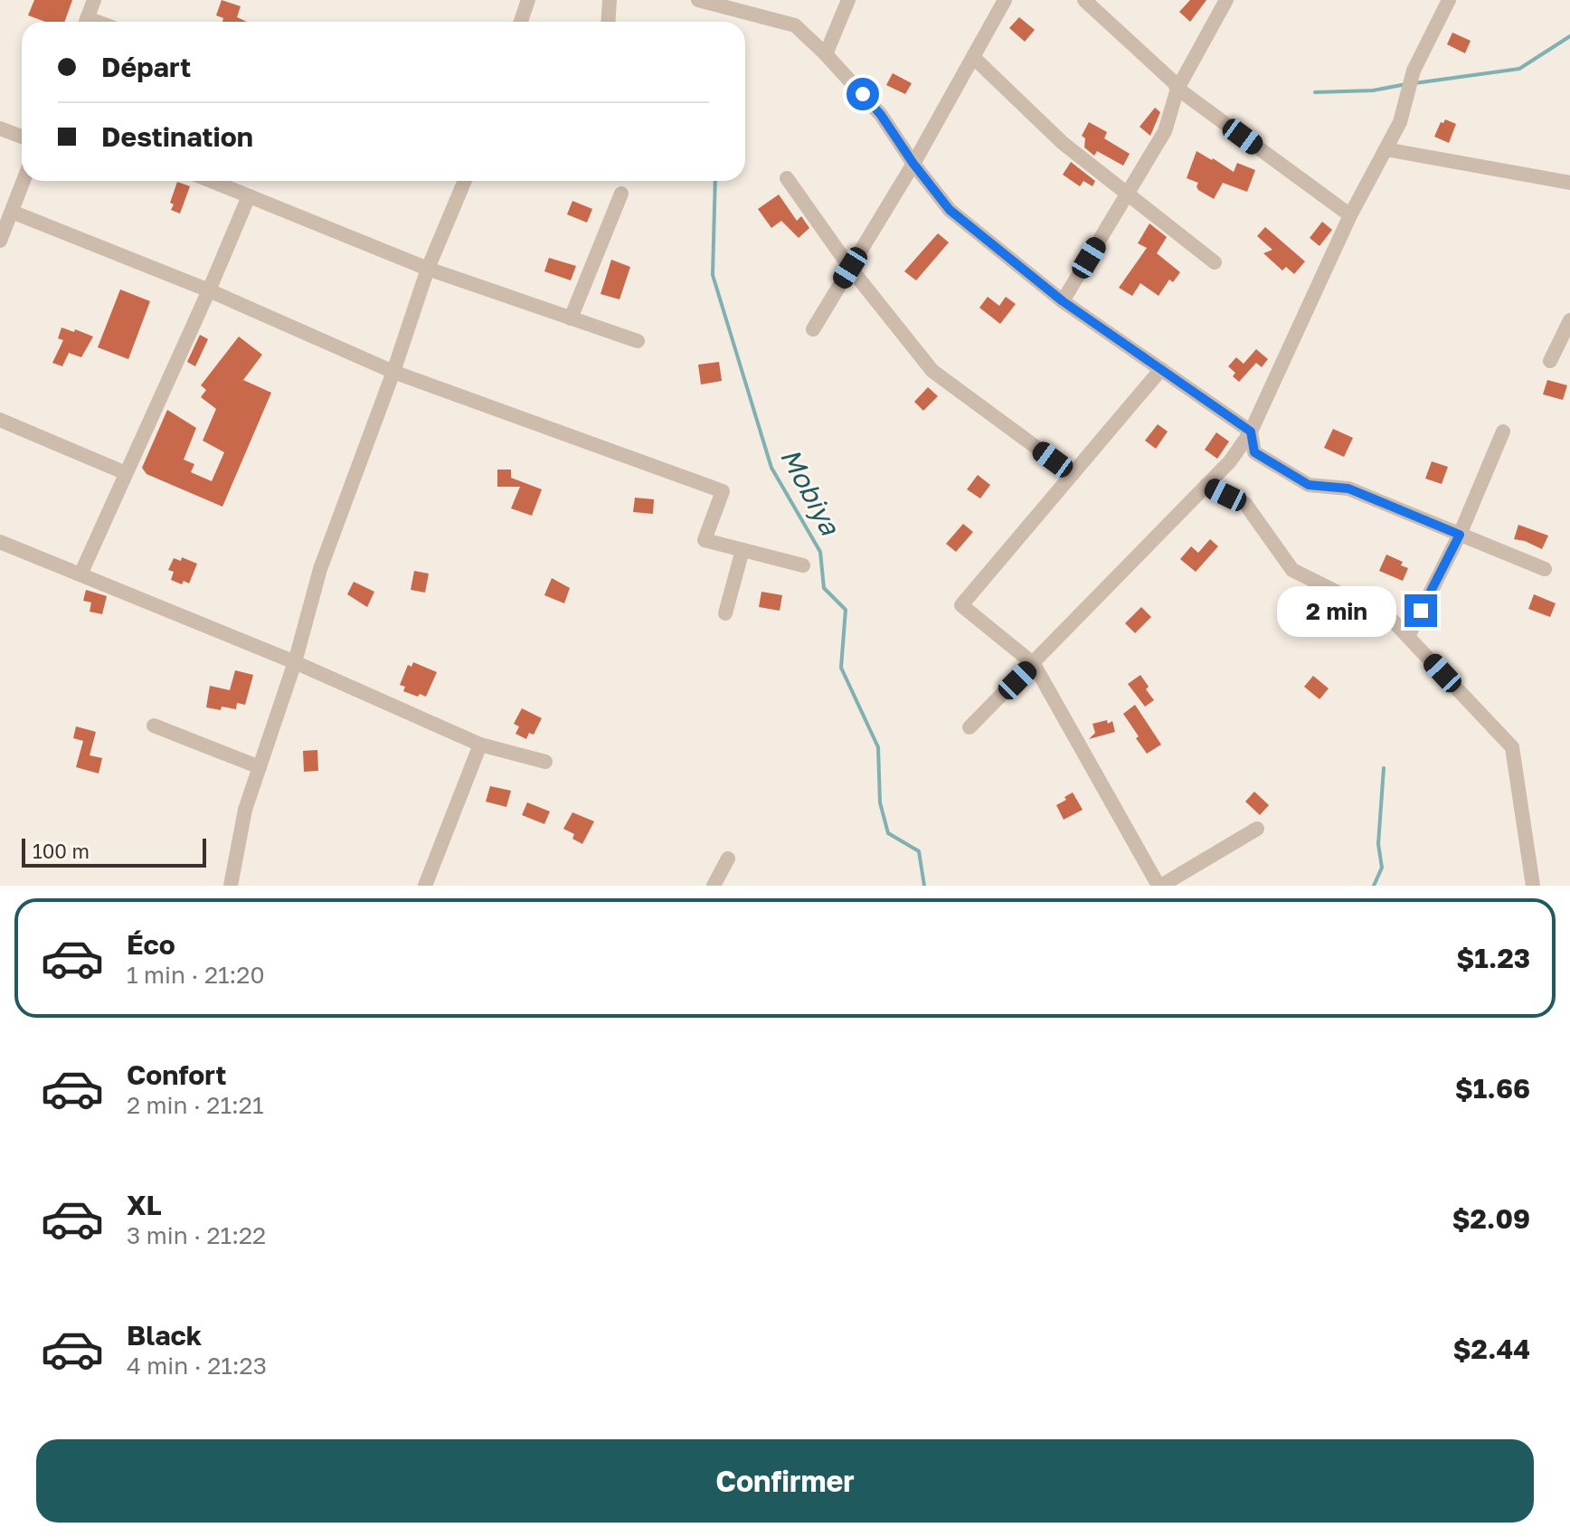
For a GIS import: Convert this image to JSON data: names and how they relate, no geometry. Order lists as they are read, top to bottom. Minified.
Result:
{"water":["Mobiya"],"scale_bar":"100 m","page":{"banner":["Départ","Destination"],"bubble":"2 min","scale":"100 m","list":[{"name":"Éco","note":"1 min · 21:20","value":"$1.23"},{"name":"Confort","note":"2 min · 21:21","value":"$1.66"},{"name":"XL","note":"3 min · 21:22","value":"$2.09"},{"name":"Black","note":"4 min · 21:23","value":"$2.44"}],"buttons":"Confirmer"}}
